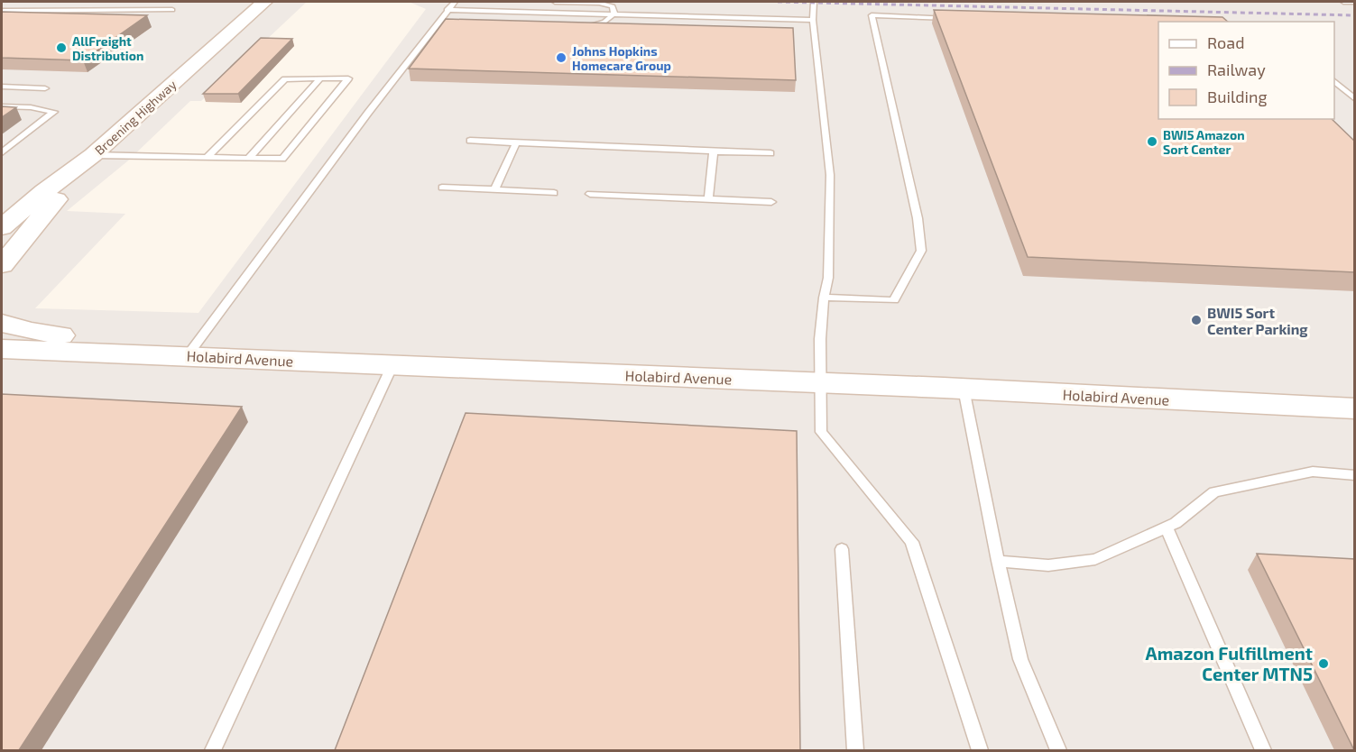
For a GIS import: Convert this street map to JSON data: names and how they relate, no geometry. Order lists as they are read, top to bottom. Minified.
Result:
{"streets":{"main road":["Broening Highway","Holabird Avenue"]},"places":["AllFreight Distribution","Johns Hopkins Homecare Group","BWI5 Amazon Sort Center","BWI5 Sort Center Parking","Amazon Fulfillment Center MTN5"],"legend":["Road","Railway","Building"]}
